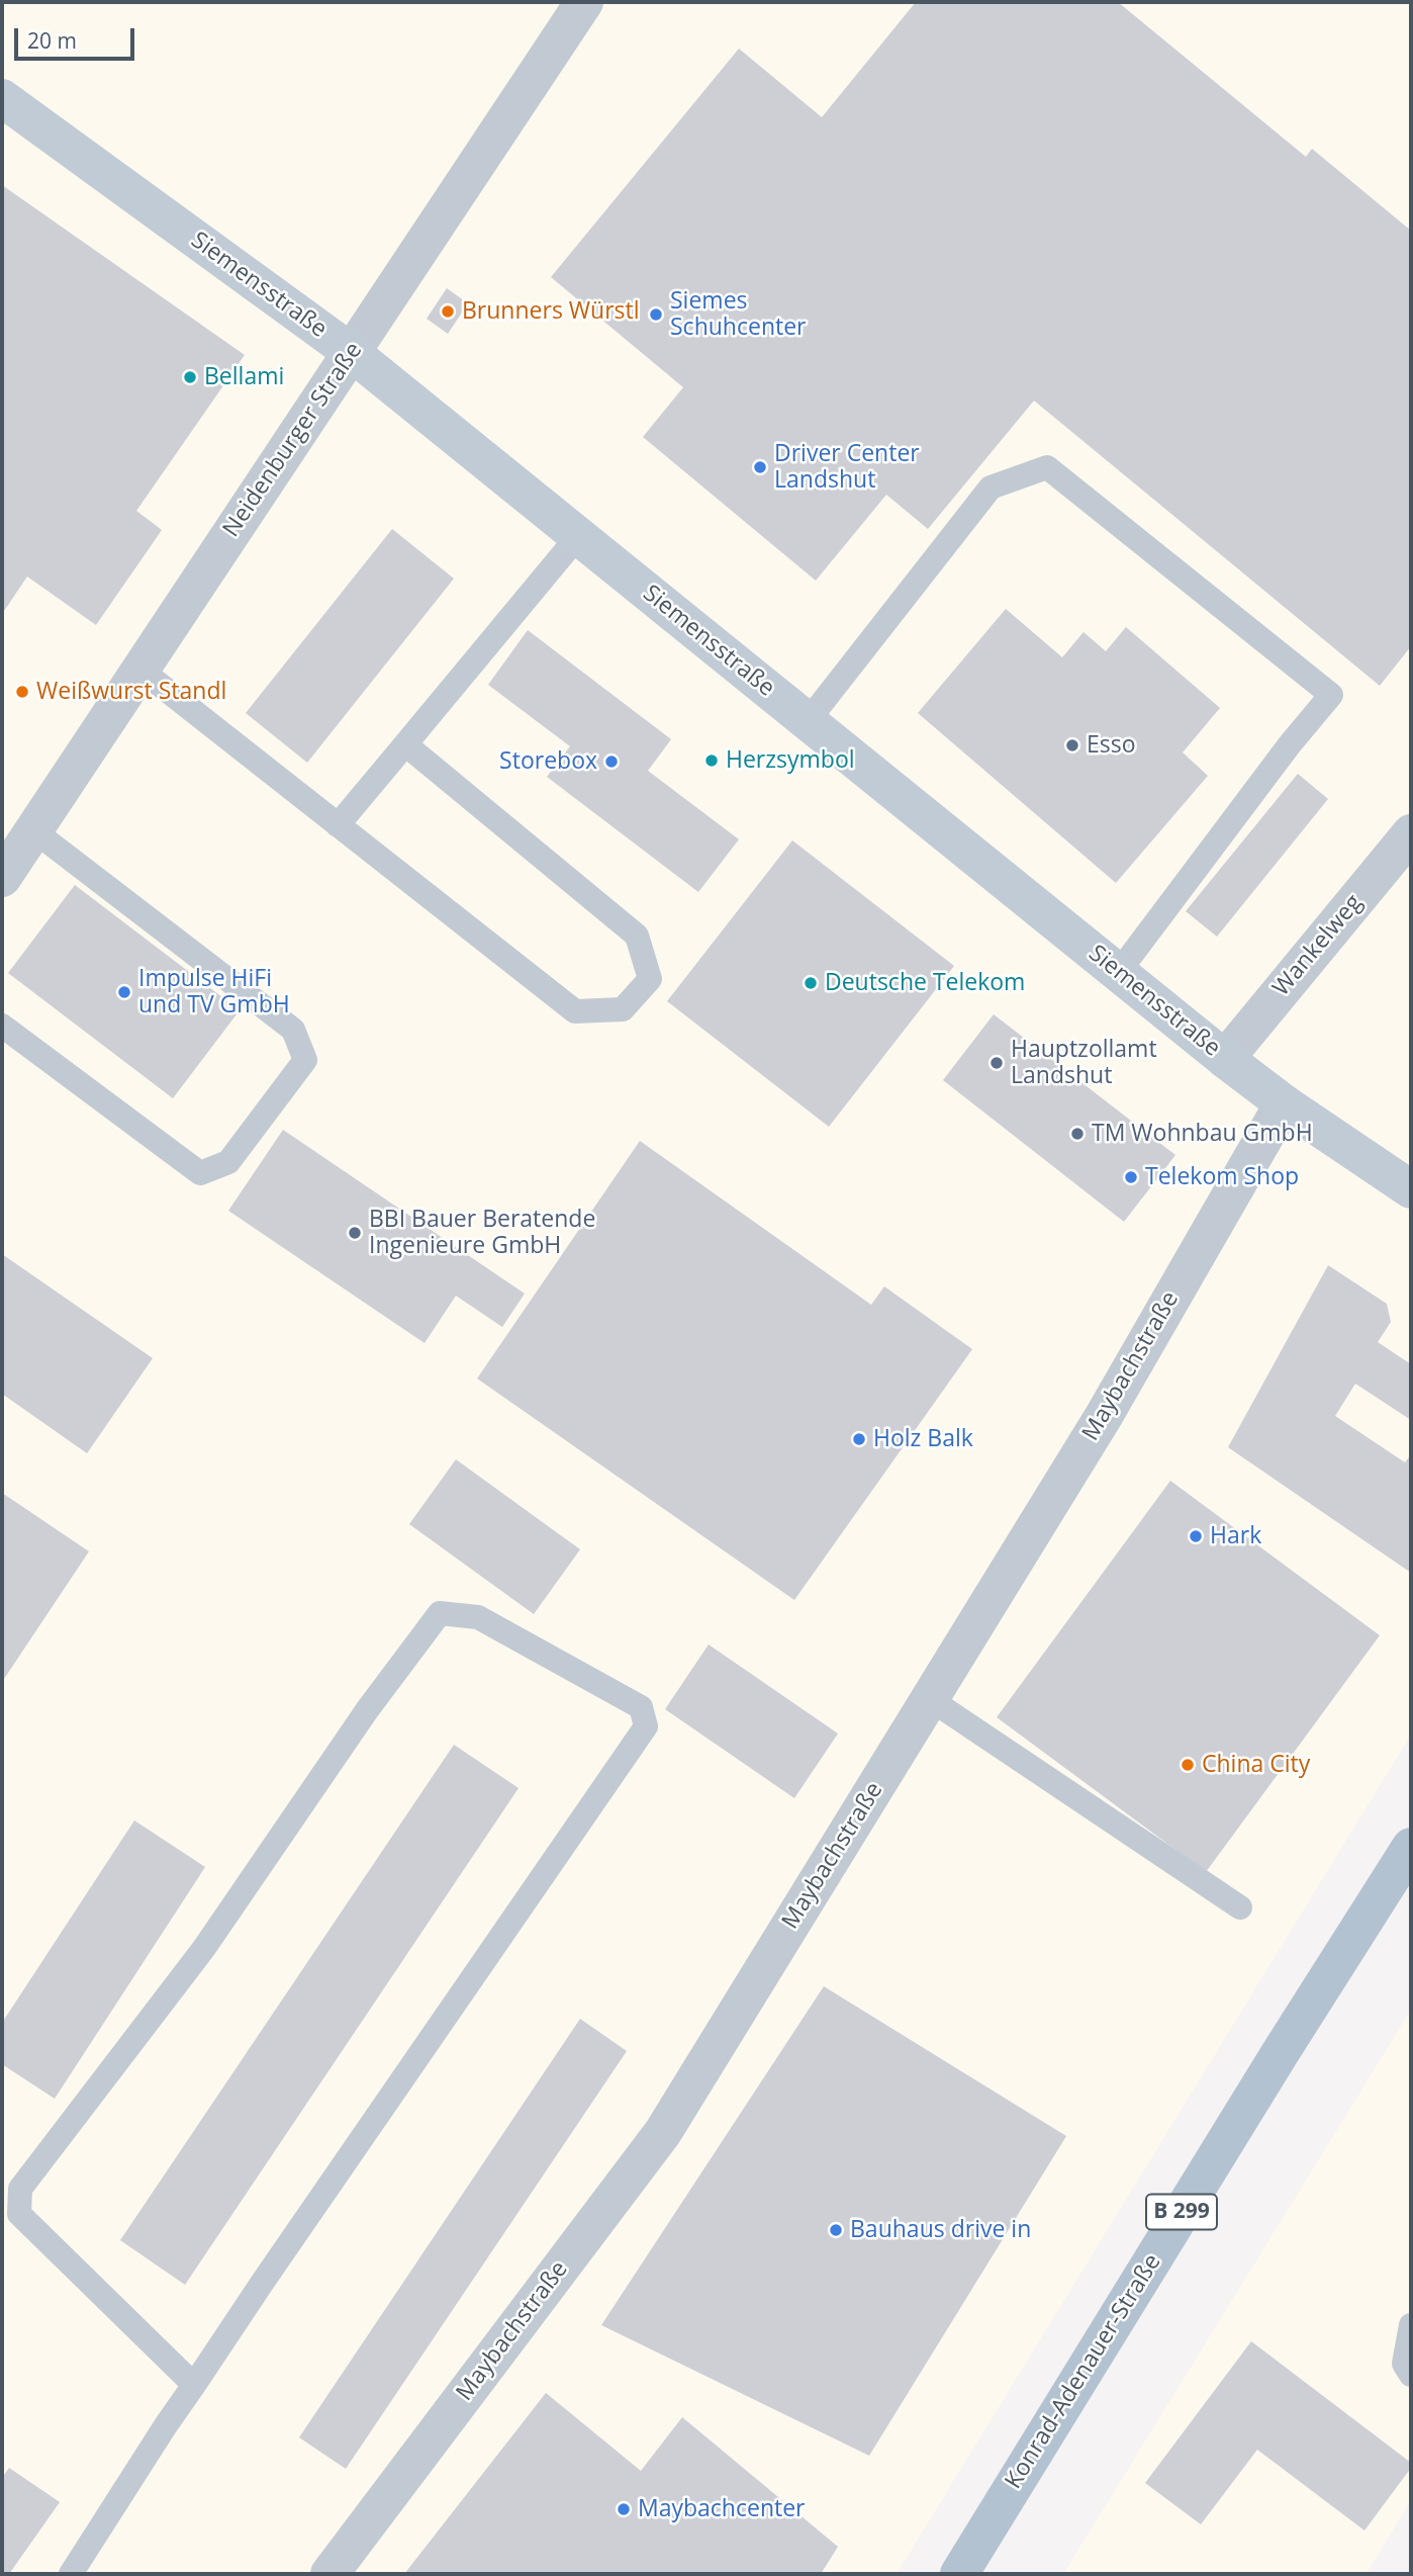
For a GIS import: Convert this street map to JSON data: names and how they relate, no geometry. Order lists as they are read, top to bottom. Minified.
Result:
{"streets":{"main road":["Siemensstraße","B 299","Konrad-Adenauer-Straße"],"street":["Neidenburger Straße","Wankelweg","Maybachstraße"]},"crossings":[["Siemensstraße","Neidenburger Straße"],["Siemensstraße","Wankelweg"],["Siemensstraße","Maybachstraße"]],"places":["Brunners Würstl","Siemes Schuhcenter","Bellami","Driver Center Landshut","Weißwurst Standl","Esso","Herzsymbol","Storebox","Deutsche Telekom","Impulse HiFi und TV GmbH","Hauptzollamt Landshut","TM Wohnbau GmbH","Telekom Shop","BBI Bauer Beratende Ingenieure GmbH","Holz Balk","Hark","China City","Bauhaus drive in","Maybachcenter"],"scale_bar":"20 m"}
